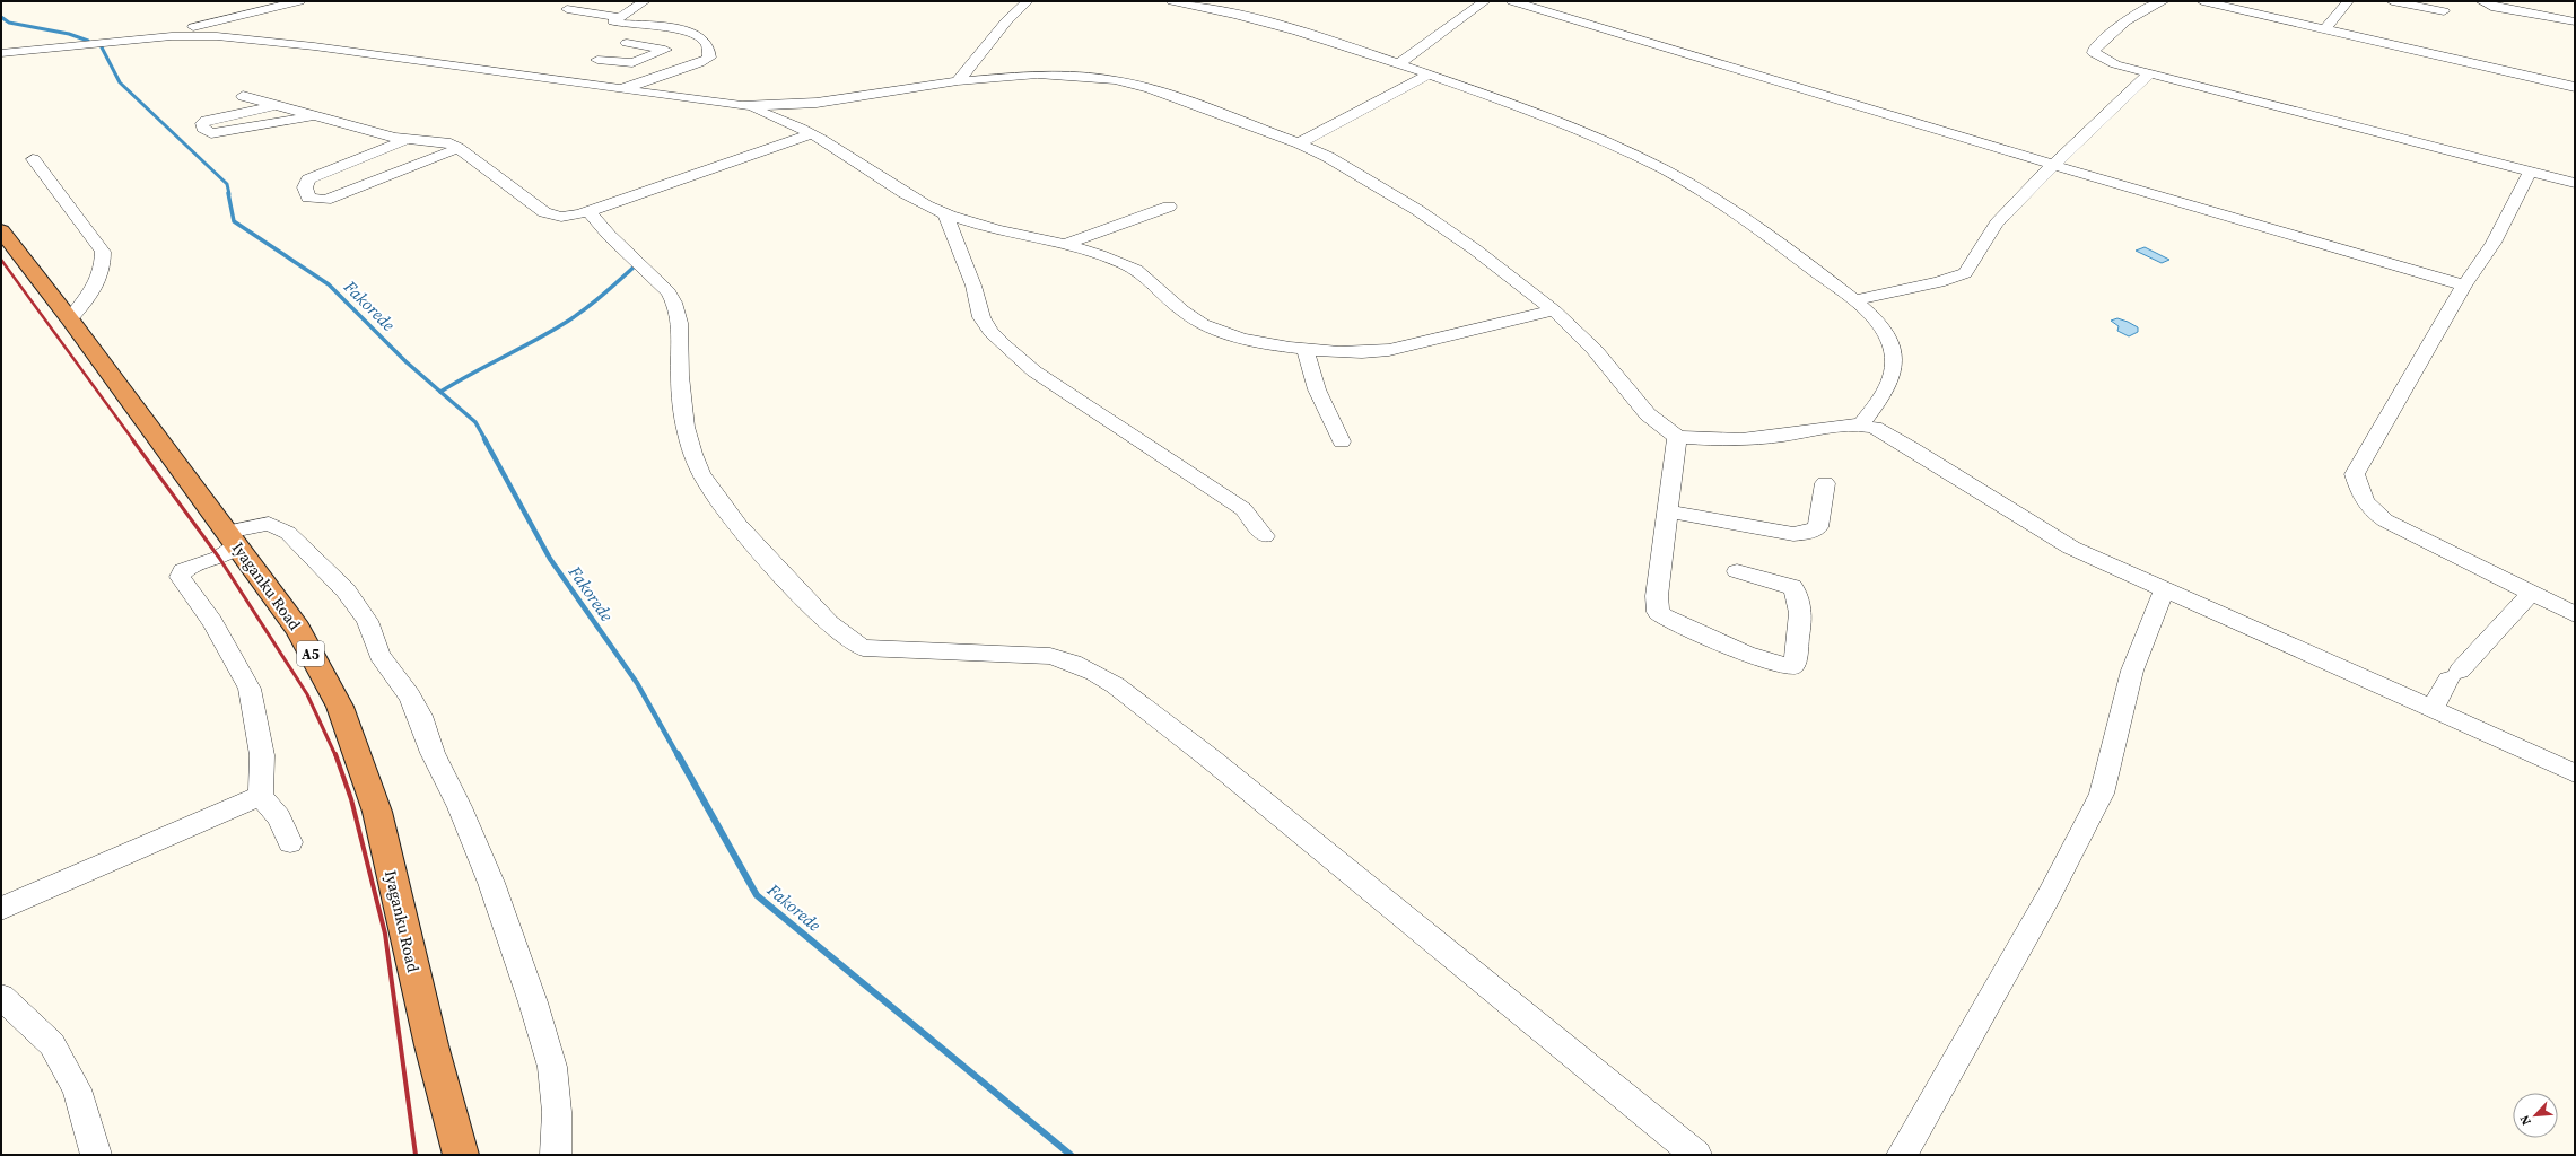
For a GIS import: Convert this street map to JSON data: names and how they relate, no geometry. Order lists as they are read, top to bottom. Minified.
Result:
{"streets":{"highway":["Iyaganku Road","A5"]},"water":["Fakorede"],"north":"bottom left"}
